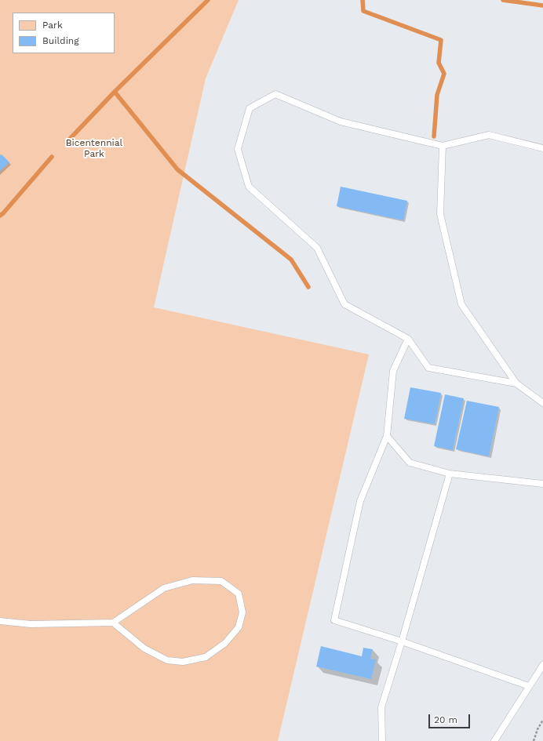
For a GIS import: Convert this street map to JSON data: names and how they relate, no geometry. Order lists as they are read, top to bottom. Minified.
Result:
{"parks":["Bicentennial Park"],"legend":["Park","Building"],"scale_bar":"20 m"}
